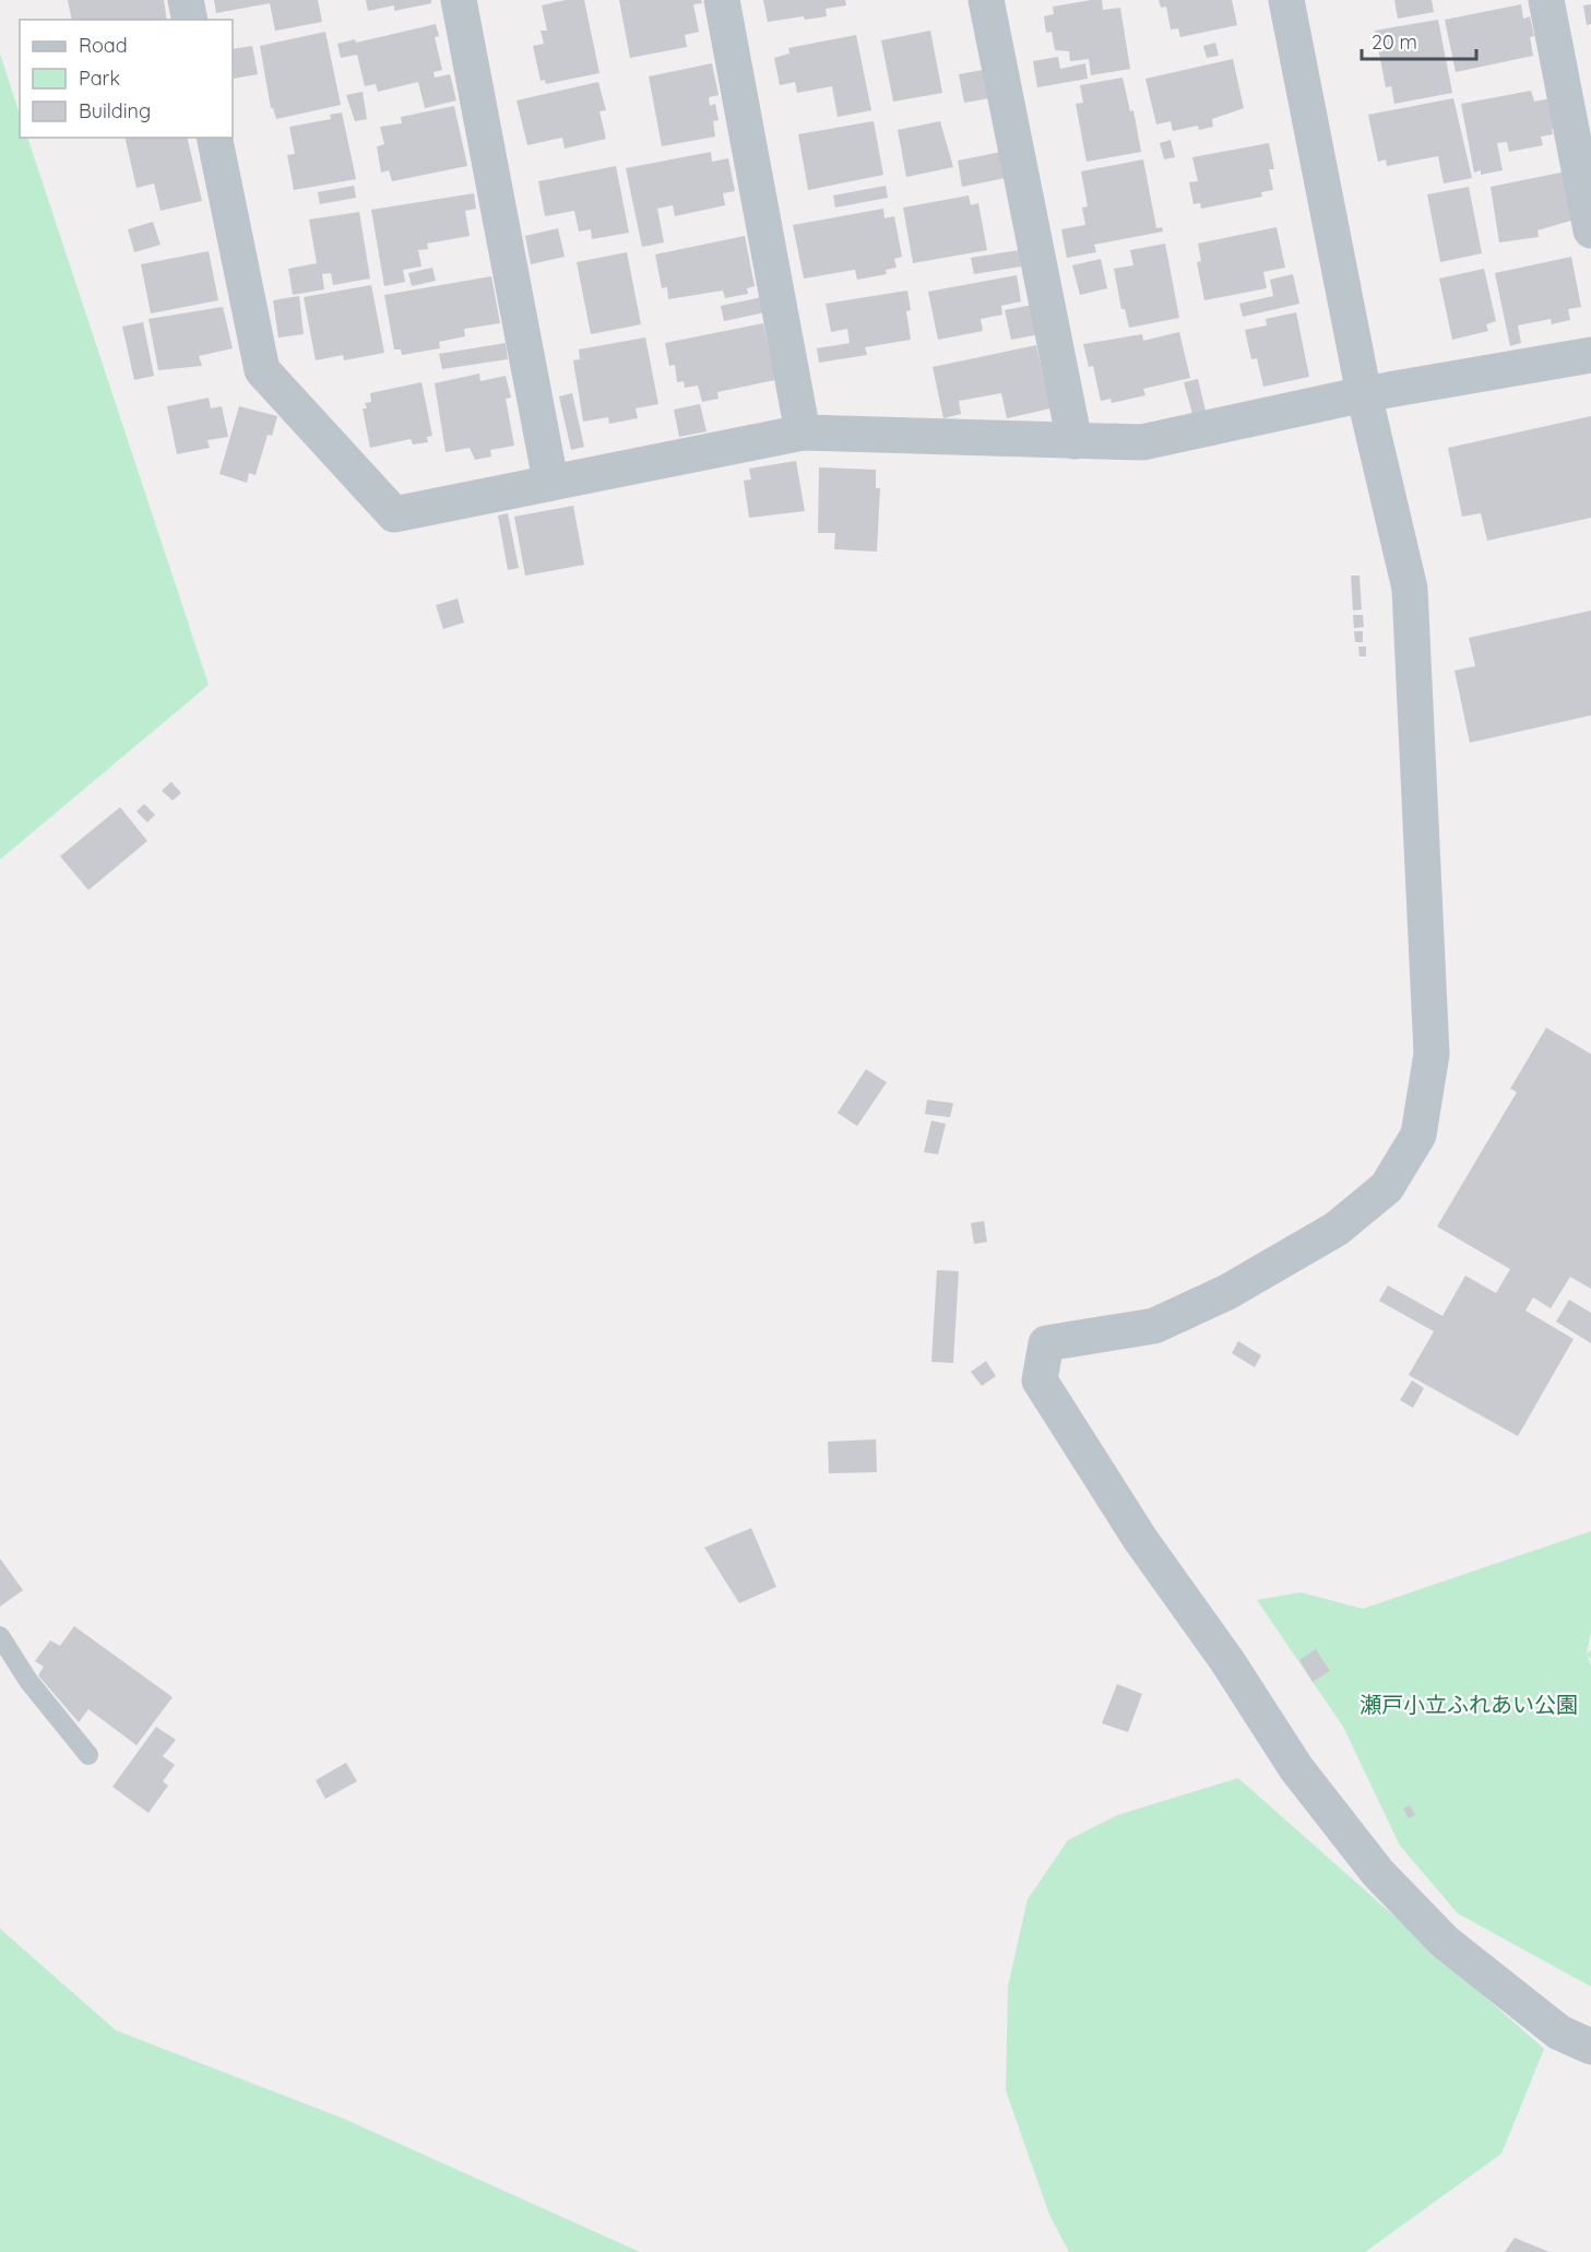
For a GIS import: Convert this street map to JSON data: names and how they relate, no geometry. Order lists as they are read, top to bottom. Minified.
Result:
{"parks":["瀬戸小立ふれあい公園"],"legend":["Road","Park","Building"],"scale_bar":"20 m"}
